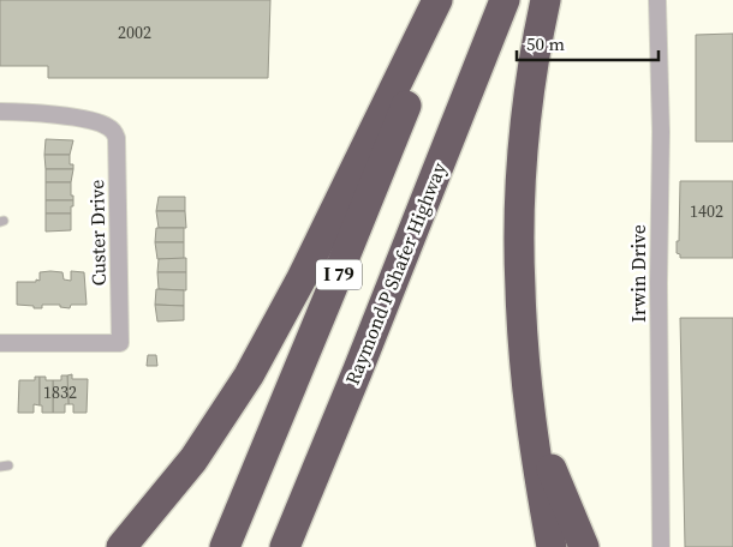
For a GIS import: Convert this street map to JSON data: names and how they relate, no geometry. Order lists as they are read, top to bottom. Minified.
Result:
{"streets":{"highway":["Raymond P Shafer Highway","I 79"],"street":["Custer Drive","Irwin Drive"]},"house_numbers":["2002","1402","1832"],"scale_bar":"50 m"}
